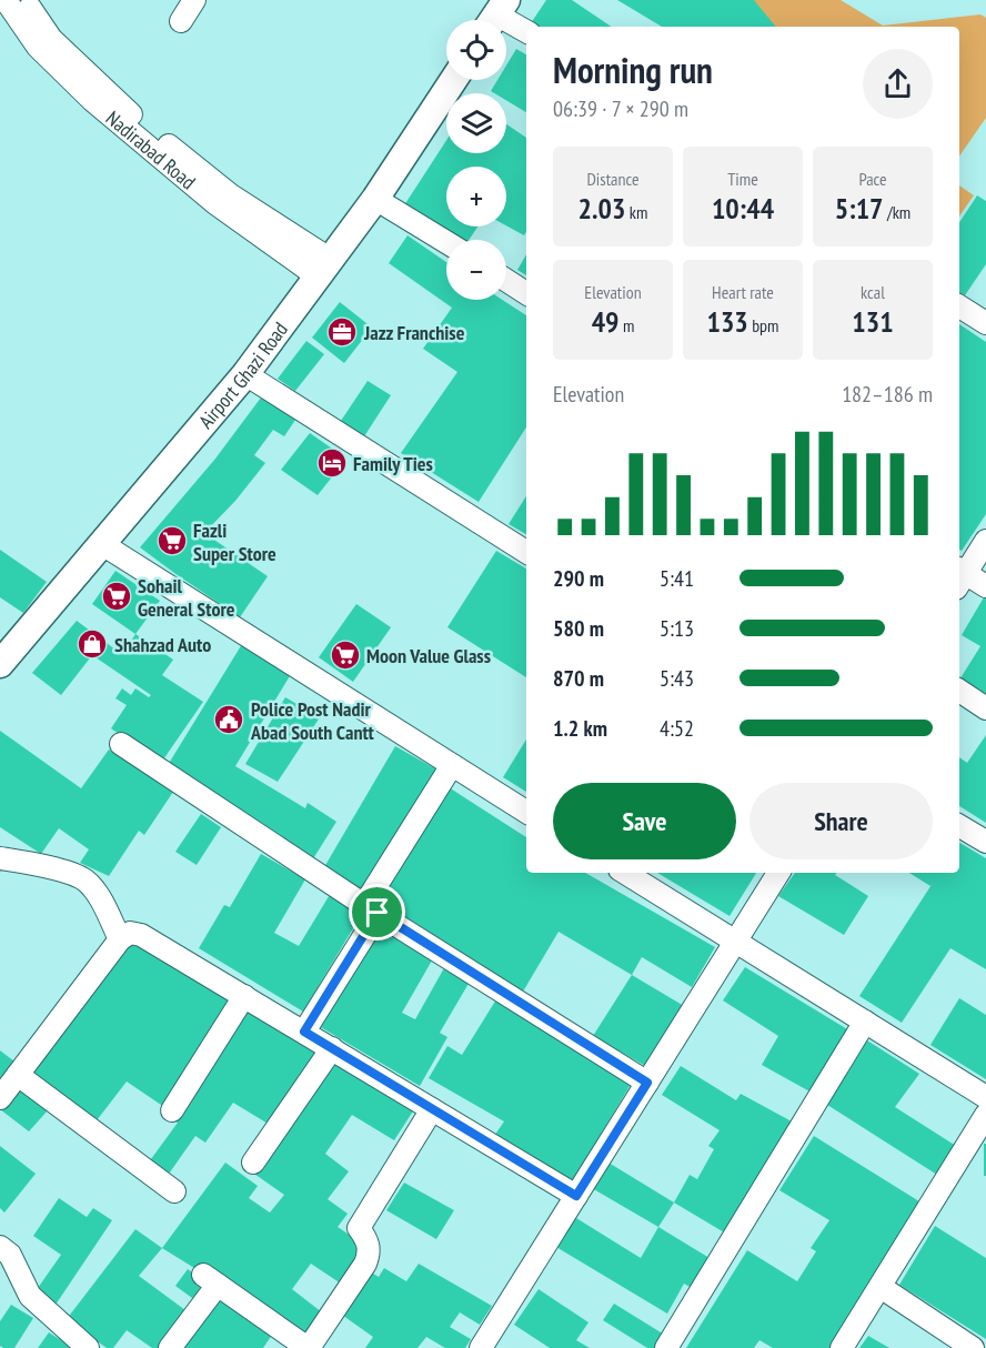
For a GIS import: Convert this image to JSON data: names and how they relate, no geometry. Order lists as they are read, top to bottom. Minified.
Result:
{"streets":{"main road":["Airport Ghazi Road"],"street":["Nadirabad Road"]},"crossings":[["Nadirabad Road","Airport Ghazi Road"]],"places":{"office":["Jazz Franchise"],"hotel":["Family Ties"],"supermarket":["Fazli Super Store","Sohail General Store","Moon Value Glass"],"shop":["Shahzad Auto"],"public building":["Police Post Nadir Abad South Cantt"]},"page":{"map_buttons":["+","−"],"heading":["Morning run","06:39 · 7 × 290 m"],"stats":[["Distance","2.03 km"],["Time","10:44"],["Pace","5:17 /km"],["Elevation","49 m"],["Heart rate","133 bpm"],["kcal","131"]],"chart":["Elevation","182–186 m"],"list":[{"name":"290 m","note":"5:41"},{"name":"580 m","note":"5:13"},{"name":"870 m","note":"5:43"},{"name":"1.2 km","note":"4:52"}],"buttons":["Save","Share"]}}
